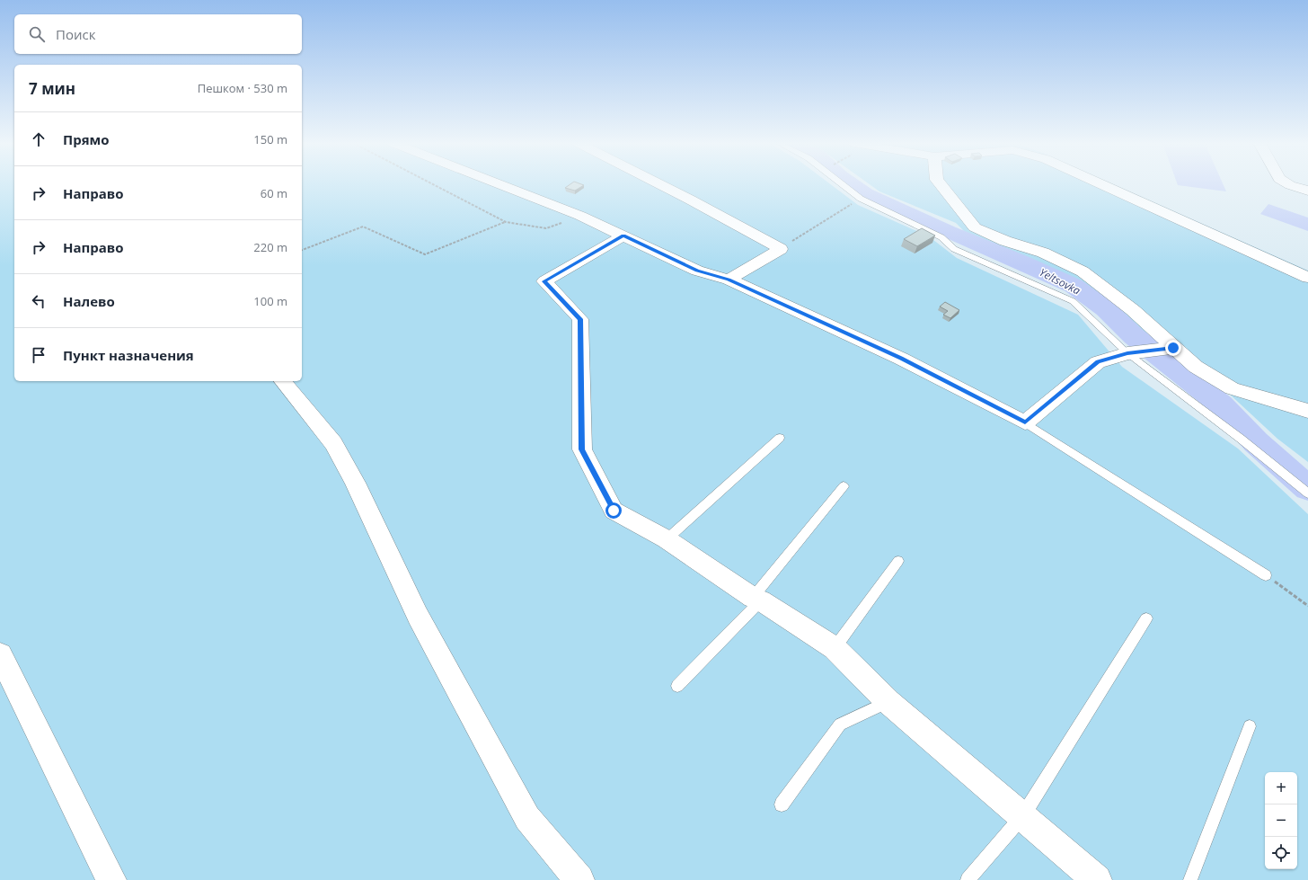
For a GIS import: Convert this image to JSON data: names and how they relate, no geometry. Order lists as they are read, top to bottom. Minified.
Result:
{"water":["Yeltsovka"],"page":{"search":"Поиск","heading":["7 мин","Пешком · 530 m"],"list":[["Прямо","150 m"],["Направо","60 m"],["Направо","220 m"],["Налево","100 m"],"Пункт назначения"],"map_buttons":["+","−"]}}
